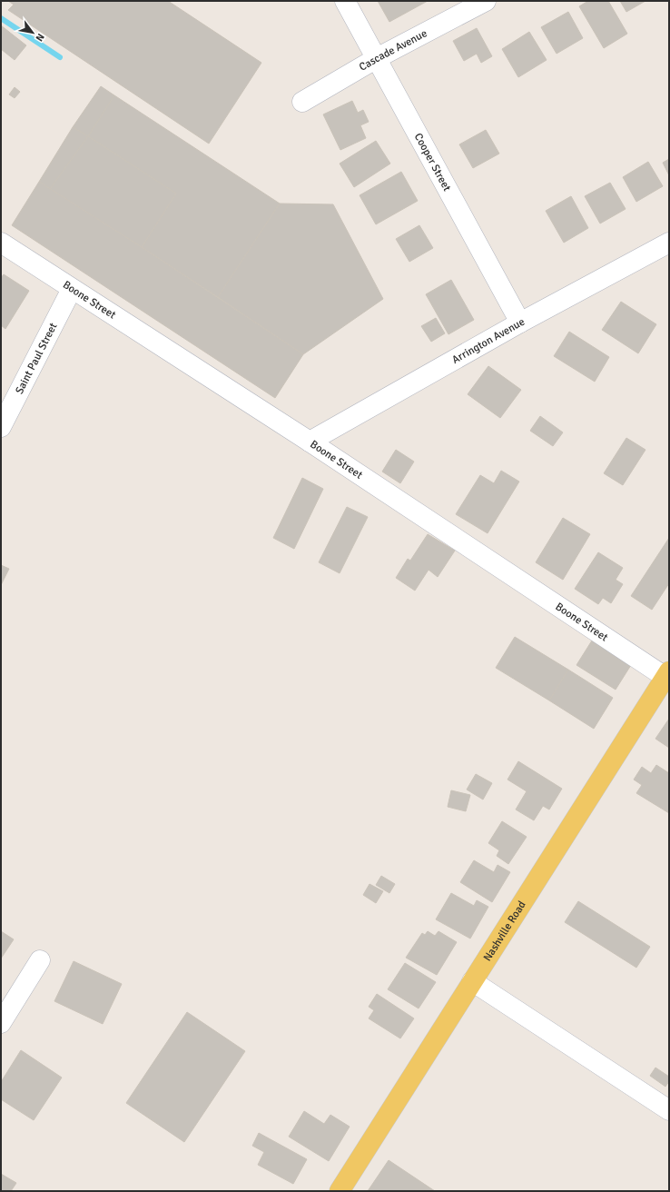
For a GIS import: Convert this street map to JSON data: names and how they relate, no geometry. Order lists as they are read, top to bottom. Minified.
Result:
{"streets":{"main road":["Nashville Road"],"street":["Cascade Avenue","Cooper Street","Boone Street","Arrington Avenue","Saint Paul Street"]},"crossings":[["Cascade Avenue","Cooper Street"],["Cooper Street","Arrington Avenue"],["Boone Street","Arrington Avenue"],["Boone Street","Saint Paul Street"],["Boone Street","Nashville Road"]],"north":"bottom right"}
